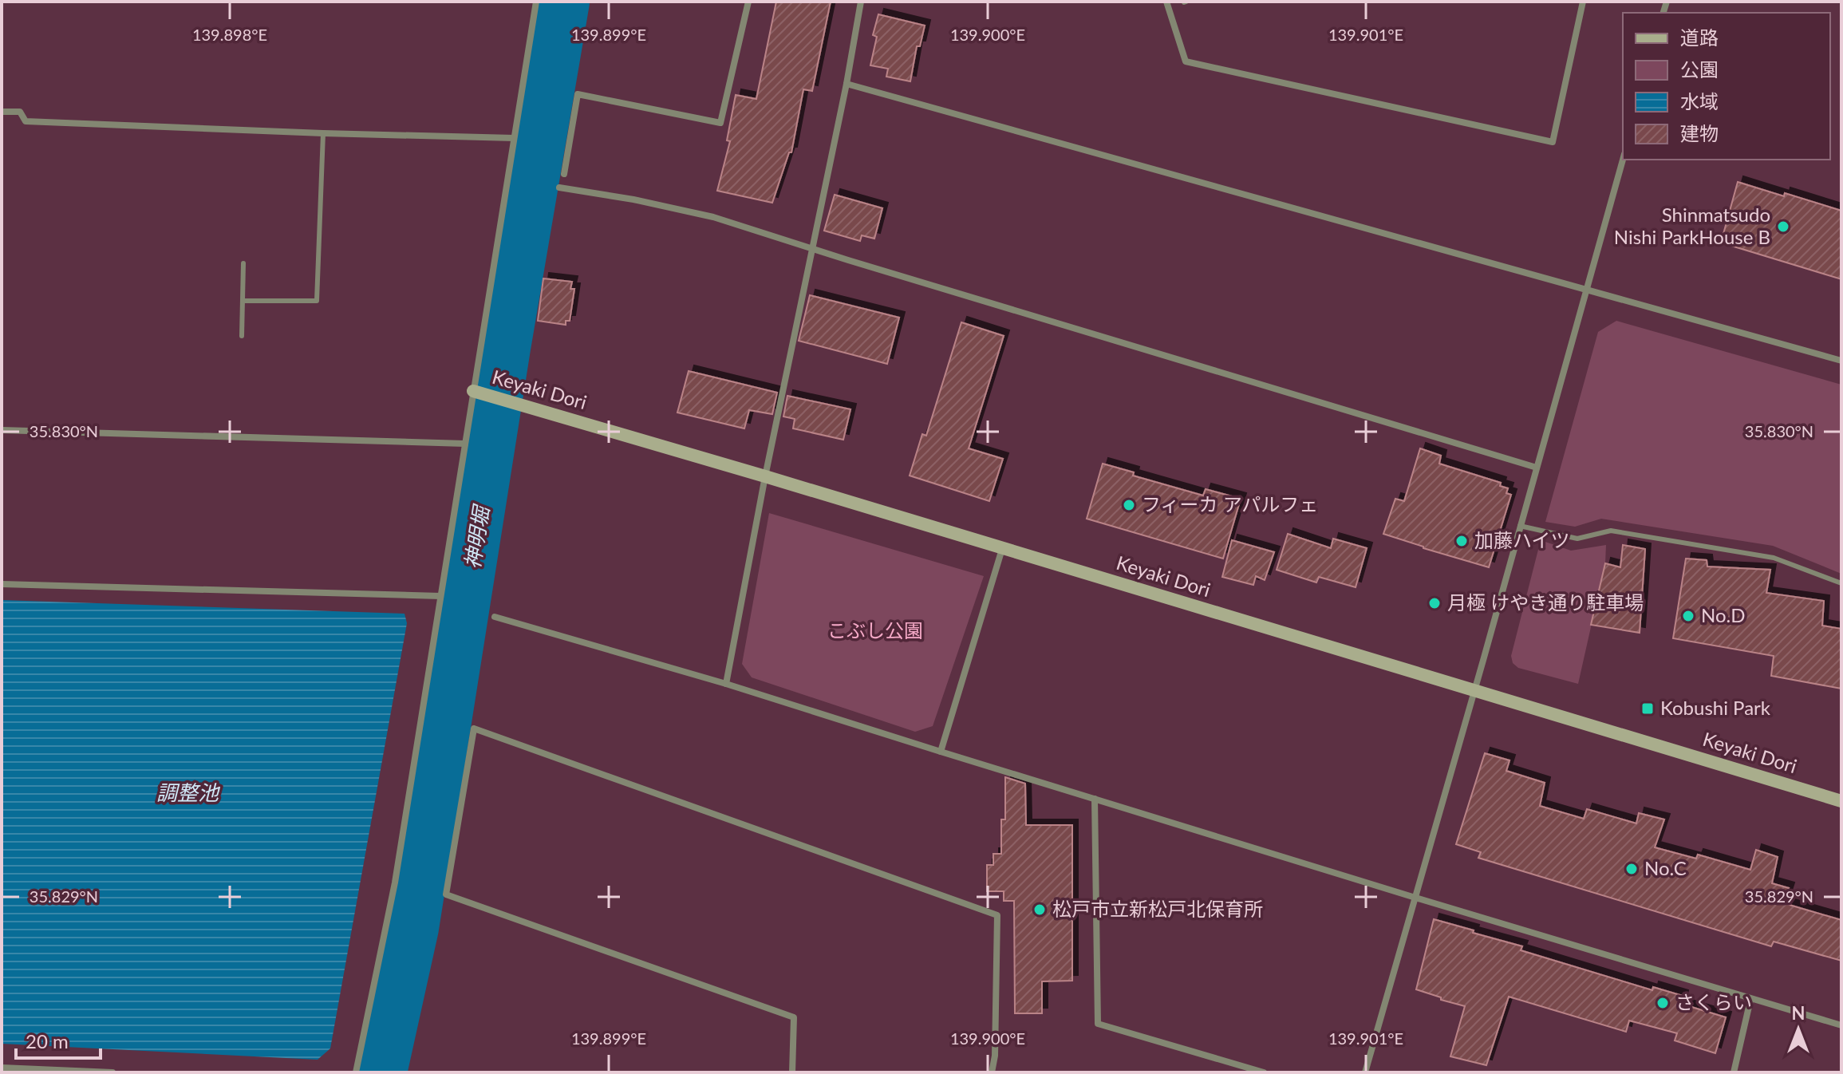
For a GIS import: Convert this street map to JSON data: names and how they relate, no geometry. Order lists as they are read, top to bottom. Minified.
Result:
{"streets":{"street":["Keyaki Dori"]},"water":["神明堀","調整池"],"parks":["こぶし公園"],"places":{"other":["Shinmatsudo Nishi ParkHouse B","フィーカ アパルフェ","加藤ハイツ","月極 けやき通り駐車場","No.D","No.C","松戸市立新松戸北保育所","さくらい"],"transit":["Kobushi Park"]},"legend":["道路","公園","水域","建物"],"scale_bar":"20 m","north":"top","coordinates":["139.898°E","139.899°E","139.900°E","139.901°E","35.830°N","35.829°N"]}
